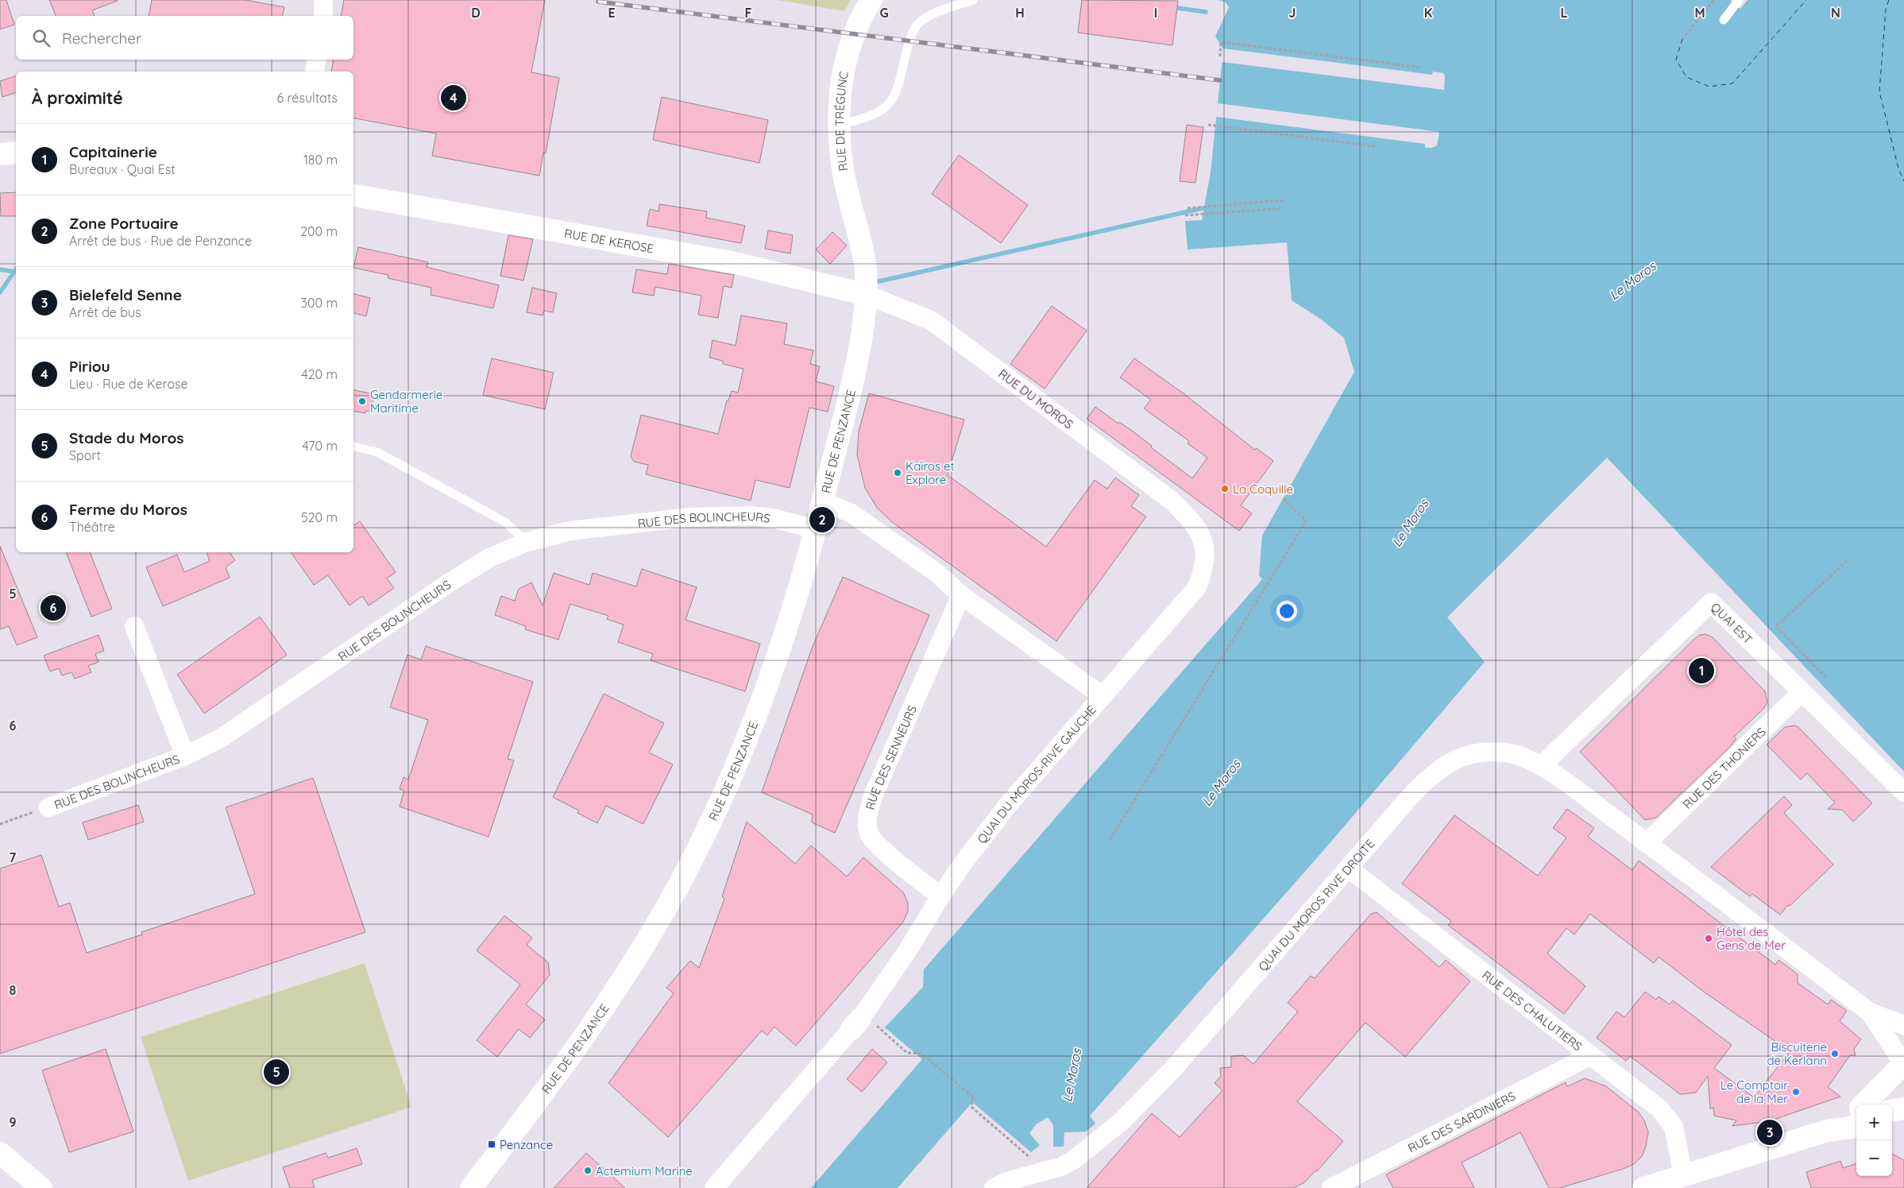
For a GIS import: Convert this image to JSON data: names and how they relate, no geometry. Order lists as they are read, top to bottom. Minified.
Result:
{"streets":{"main road":["RUE DE TRÉGUNC","RUE DE KEROSE","RUE DE PENZANCE"],"street":["RUE DU MOROS","RUE DES BOLINCHEURS","QUAI EST","RUE DES SENNEURS","RUE DES THONIERS","QUAI DU MOROS-RIVE GAUCHE","QUAI DU MOROS RIVE DROITE","RUE DES CHALUTIERS","RUE DES SARDINIERS"]},"crossings":[["RUE DE TRÉGUNC","RUE DE KEROSE"],["RUE DE TRÉGUNC","RUE DU MOROS"],["RUE DE TRÉGUNC","RUE DE PENZANCE"],["RUE DE KEROSE","RUE DU MOROS"],["RUE DE KEROSE","RUE DE PENZANCE"],["RUE DU MOROS","RUE DE PENZANCE"],["RUE DU MOROS","QUAI DU MOROS-RIVE GAUCHE"],["RUE DE PENZANCE","RUE DES BOLINCHEURS"],["QUAI EST","RUE DES THONIERS"],["QUAI EST","QUAI DU MOROS RIVE DROITE"],["RUE DES SENNEURS","QUAI DU MOROS-RIVE GAUCHE"],["RUE DES THONIERS","QUAI DU MOROS RIVE DROITE"],["QUAI DU MOROS RIVE DROITE","RUE DES CHALUTIERS"],["RUE DES CHALUTIERS","RUE DES SARDINIERS"]],"water":["Le Moros"],"places":{"other":["Gendarmerie Maritime","Kaïros et Explore","La Coquille","Hôtel des Gens de Mer","Biscuiterie de Kerlann","Le Comptoir de la Mer","Actemium Marine"],"transit":["Penzance"]},"page":{"search":"Rechercher","heading":["À proximité","6 résultats"],"pins":["4","2","6","1","5","3"],"list":[{"mark":"1","name":"Capitainerie","note":"Bureaux · Quai Est","value":"180 m"},{"mark":"2","name":"Zone Portuaire","note":"Arrêt de bus · Rue de Penzance","value":"200 m"},{"mark":"3","name":"Bielefeld Senne","note":"Arrêt de bus","value":"300 m"},{"mark":"4","name":"Piriou","note":"Lieu · Rue de Kerose","value":"420 m"},{"mark":"5","name":"Stade du Moros","note":"Sport","value":"470 m"},{"mark":"6","name":"Ferme du Moros","note":"Théâtre","value":"520 m"}],"map_buttons":["+","−"]},"grid":{"columns":["D","E","F","G","H","I","J","K","L","M","N"],"rows":["5","6","7","8","9"]}}
